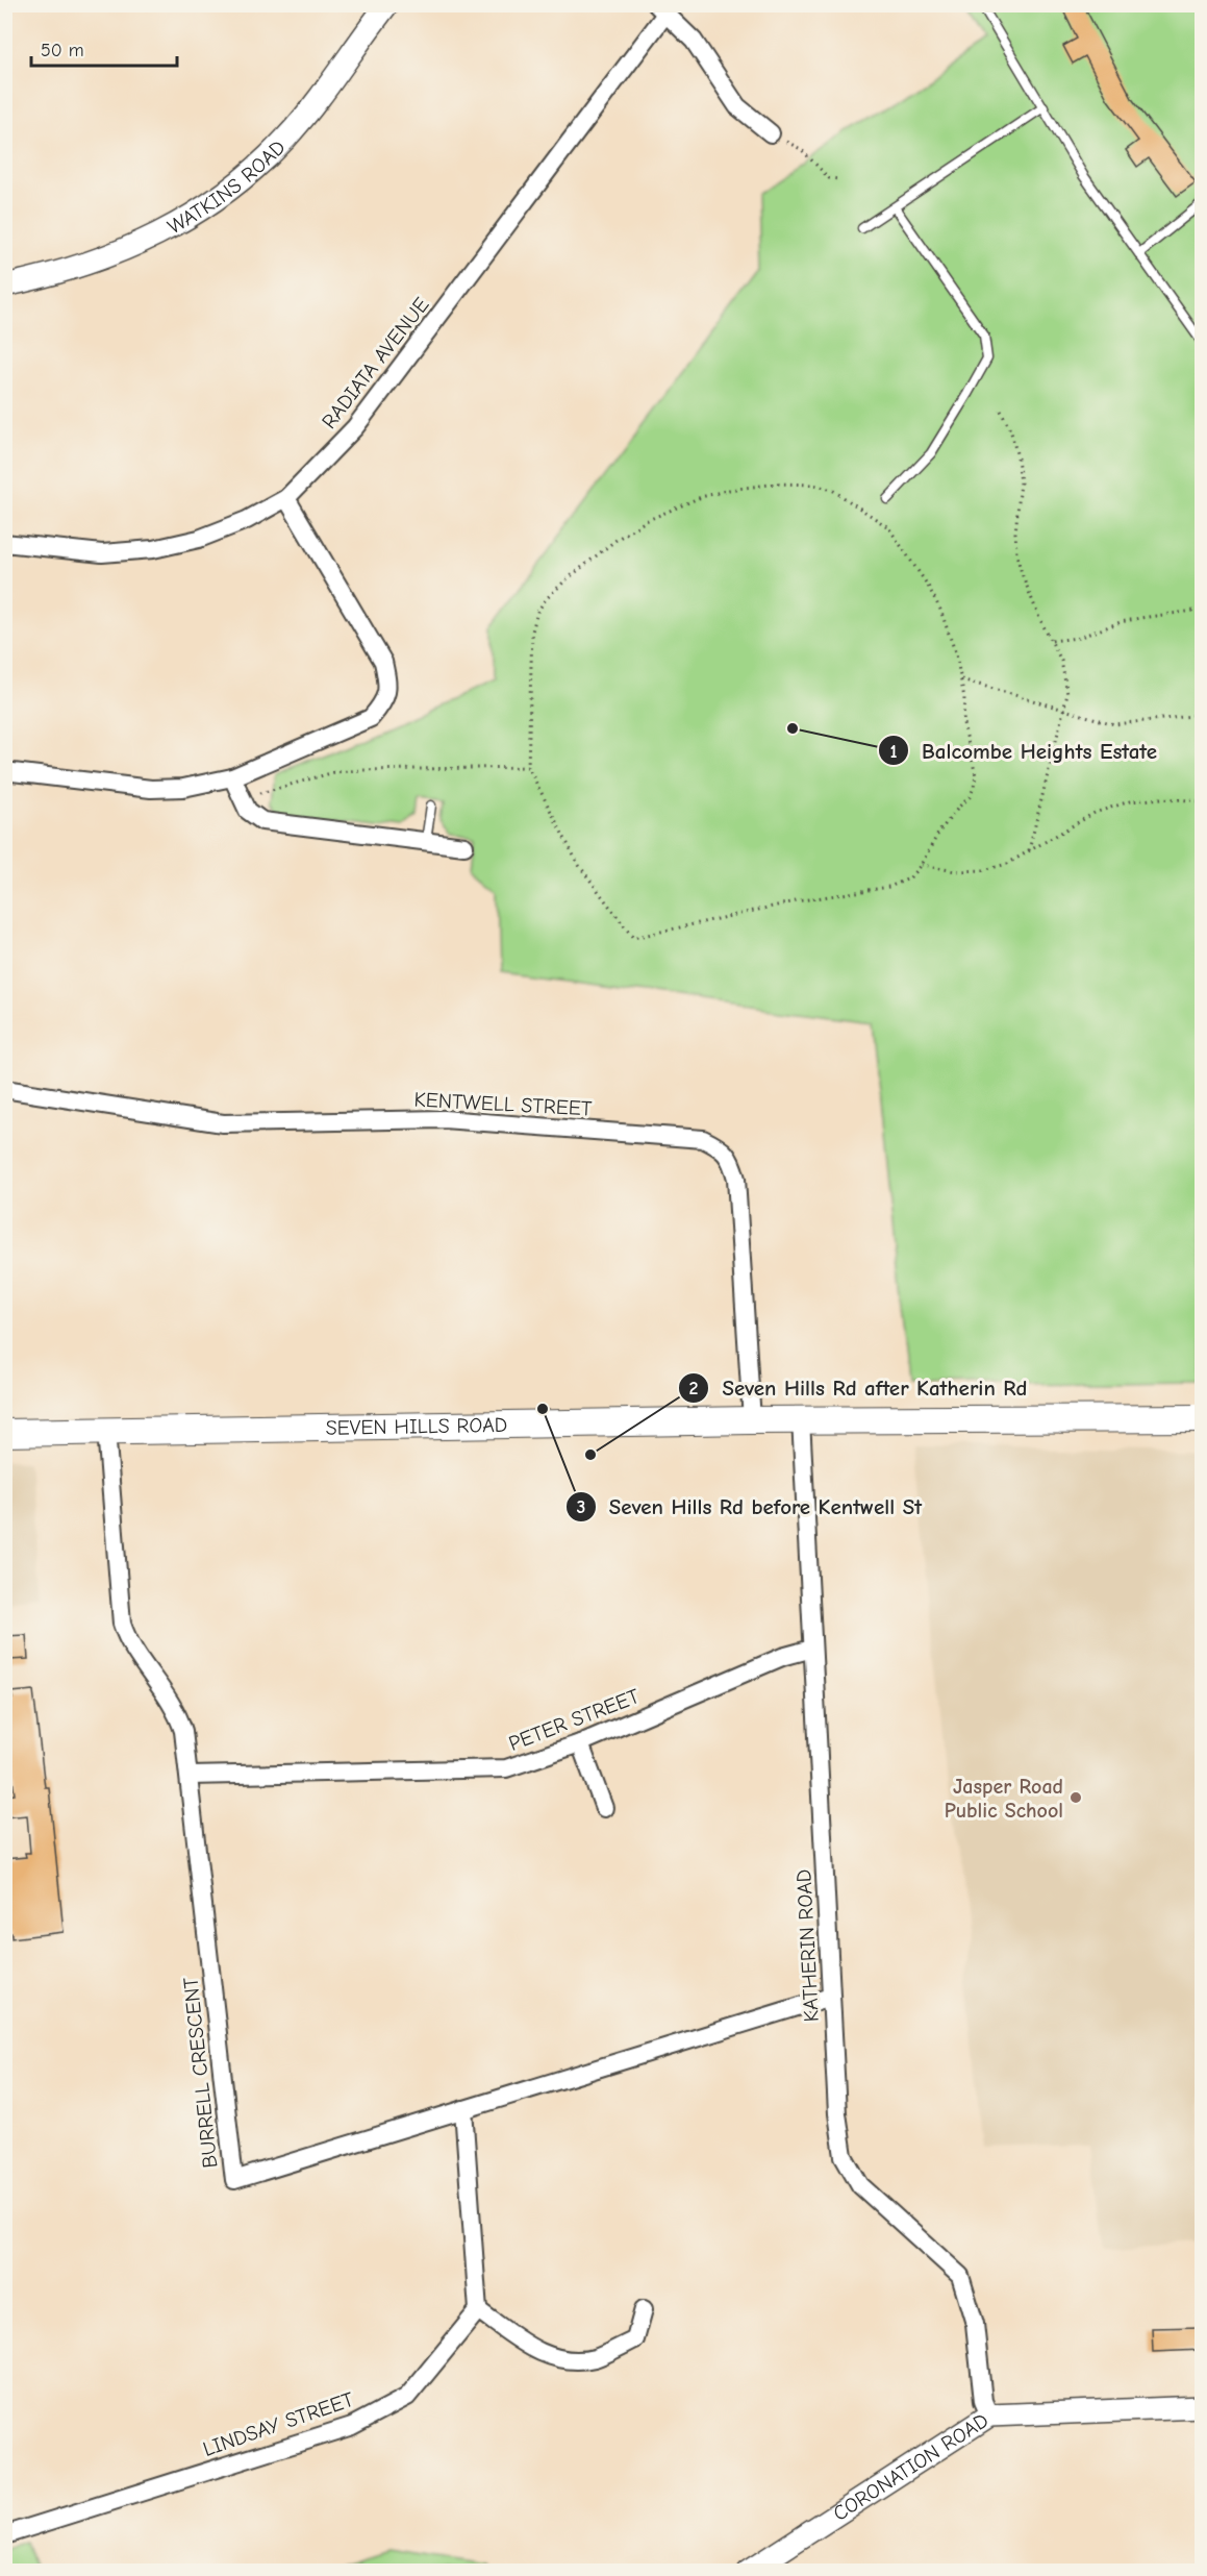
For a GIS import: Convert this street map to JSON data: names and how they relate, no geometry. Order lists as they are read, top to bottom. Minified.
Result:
{"streets":{"main road":["SEVEN HILLS ROAD"],"street":["WATKINS ROAD","RADIATA AVENUE","KENTWELL STREET","PETER STREET","KATHERIN ROAD","BURRELL CRESCENT","LINDSAY STREET","CORONATION ROAD"]},"crossings":[["KENTWELL STREET","SEVEN HILLS ROAD"],["SEVEN HILLS ROAD","KATHERIN ROAD"],["SEVEN HILLS ROAD","BURRELL CRESCENT"],["PETER STREET","KATHERIN ROAD"],["PETER STREET","BURRELL CRESCENT"],["KATHERIN ROAD","BURRELL CRESCENT"],["KATHERIN ROAD","CORONATION ROAD"]],"places":["Balcombe Heights Estate","Seven Hills Rd before Kentwell St","Seven Hills Rd after Katherin Rd","Jasper Road Public School"],"scale_bar":"50 m"}
